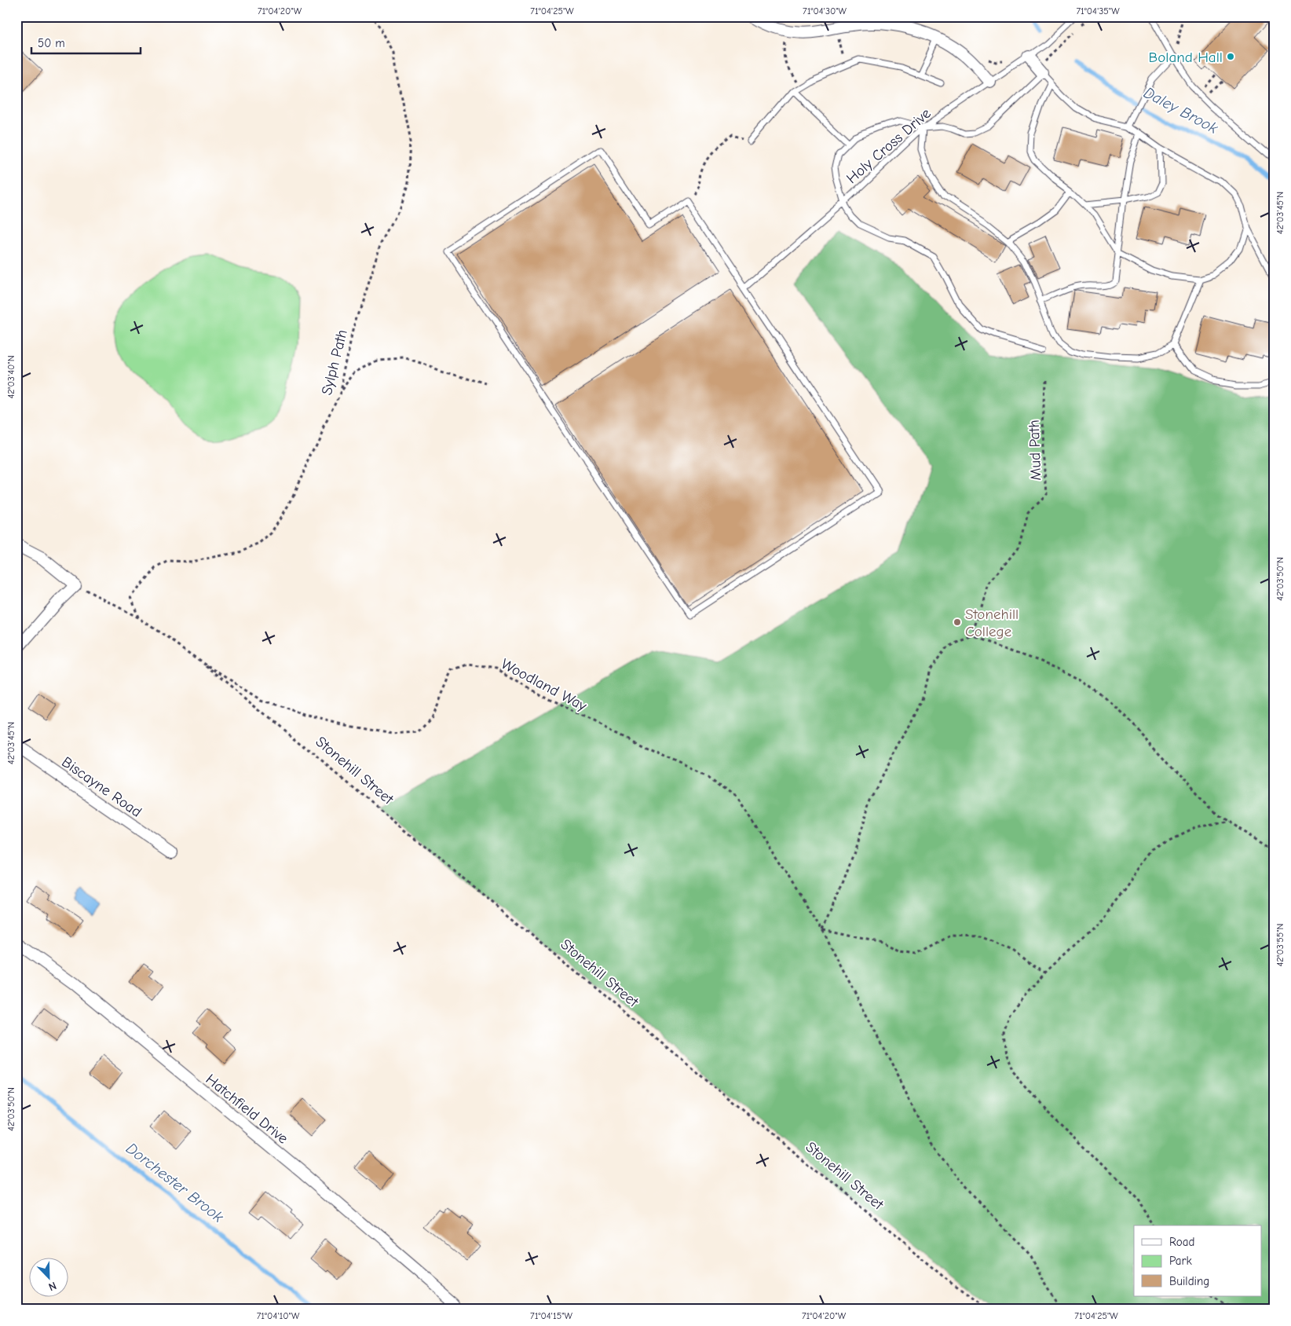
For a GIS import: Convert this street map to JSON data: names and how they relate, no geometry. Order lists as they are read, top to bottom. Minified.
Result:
{"streets":{"street":["Biscayne Road","Hatchfield Drive"],"lane":["Holy Cross Drive"],"path":["Sylph Path","Mud Path","Woodland Way","Stonehill Street"]},"crossings":[["Woodland Way","Stonehill Street"]],"water":["Daley Brook","Dorchester Brook"],"places":["Boland Hall","Stonehill College"],"legend":["Road","Park","Building"],"scale_bar":"50 m","north":"bottom right","coordinates":["71°04'20\"W","71°04'25\"W","71°04'30\"W","71°04'35\"W","42°03'45\"N","42°03'40\"N","42°03'50\"N","42°03'55\"N","71°04'10\"W","71°04'15\"W"]}
